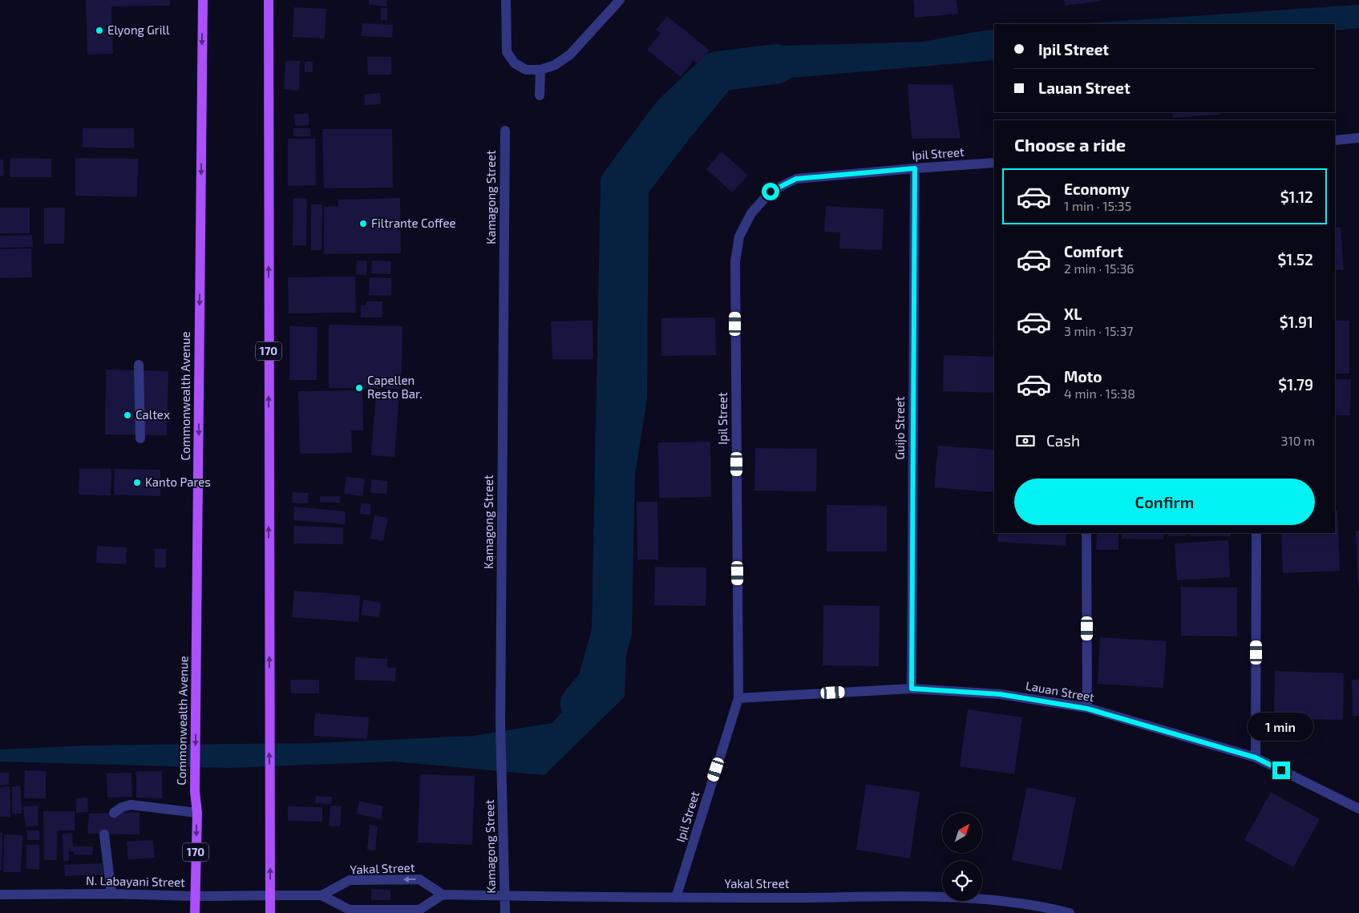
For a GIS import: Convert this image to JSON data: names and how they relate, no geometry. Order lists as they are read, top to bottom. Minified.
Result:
{"streets":{"main road":["170","Commonwealth Avenue"],"street":["Ipil Street","Kamagong Street","Guijo Street","Lauan Street","Yakal Street","N. Labayani Street"]},"crossings":[["Ipil Street","Guijo Street"],["Ipil Street","Lauan Street"],["Ipil Street","Yakal Street"],["Kamagong Street","Yakal Street"],["170","Yakal Street"],["170","N. Labayani Street"],["Commonwealth Avenue","N. Labayani Street"],["Guijo Street","Lauan Street"],["Yakal Street","N. Labayani Street"]],"places":["Elyong Grill","Filtrante Coffee","Capellen Resto Bar.","Caltex","Kanto Pares"],"north":"top right","page":{"banner":["Ipil Street","Lauan Street"],"heading":"Choose a ride","list":[{"name":"Economy","note":"1 min · 15:35","value":"$1.12"},{"name":"Comfort","note":"2 min · 15:36","value":"$1.52"},{"name":"XL","note":"3 min · 15:37","value":"$1.91"},{"name":"Moto","note":"4 min · 15:38","value":"$1.79"}],"pay":["Cash","310 m"],"buttons":"Confirm","bubble":"1 min"}}
